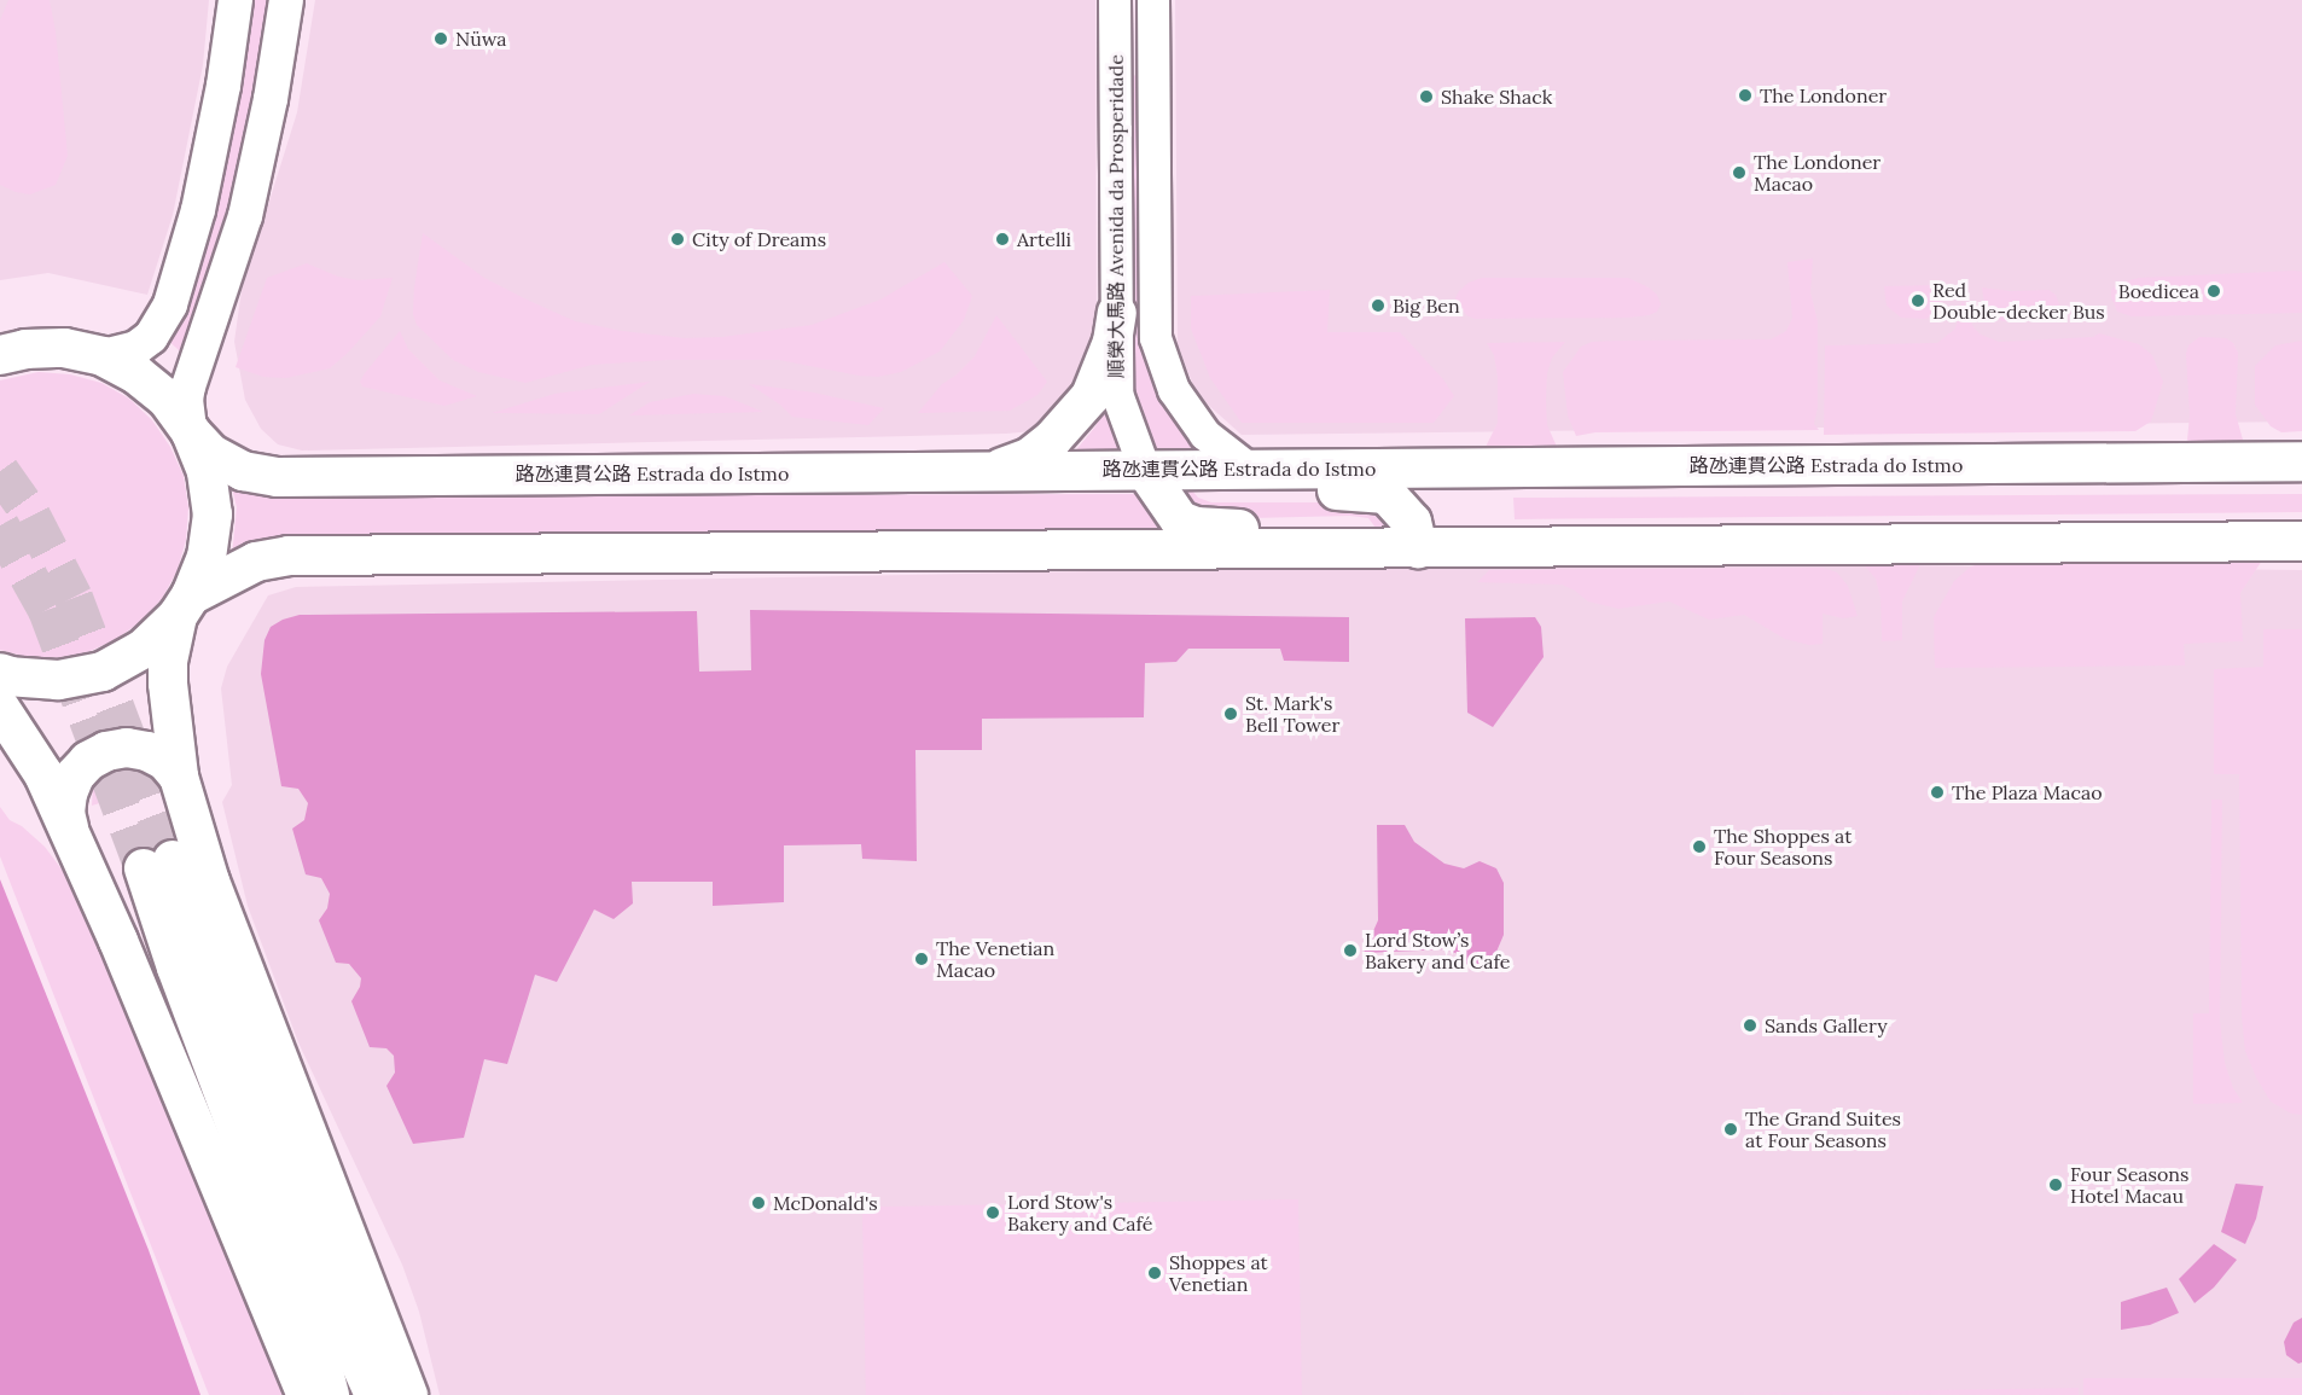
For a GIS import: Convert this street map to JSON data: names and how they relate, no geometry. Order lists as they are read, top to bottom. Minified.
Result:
{"streets":{"main road":["路氹連貫公路 Estrada do Istmo"],"street":["順榮大馬路 Avenida da Prosperidade"]},"crossings":[["順榮大馬路 Avenida da Prosperidade","路氹連貫公路 Estrada do Istmo"]],"places":["Nüwa","The Londoner","Shake Shack","The Londoner Macao","City of Dreams","Artelli","Boedicea","Red Double-decker Bus","Big Ben","St. Mark's Bell Tower","The Plaza Macao","The Shoppes at Four Seasons","Lord Stow’s Bakery and Cafe","The Venetian Macao","Sands Gallery","The Grand Suites at Four Seasons","Four Seasons Hotel Macau","McDonald's","Lord Stow's Bakery and Café","Shoppes at Venetian"]}
